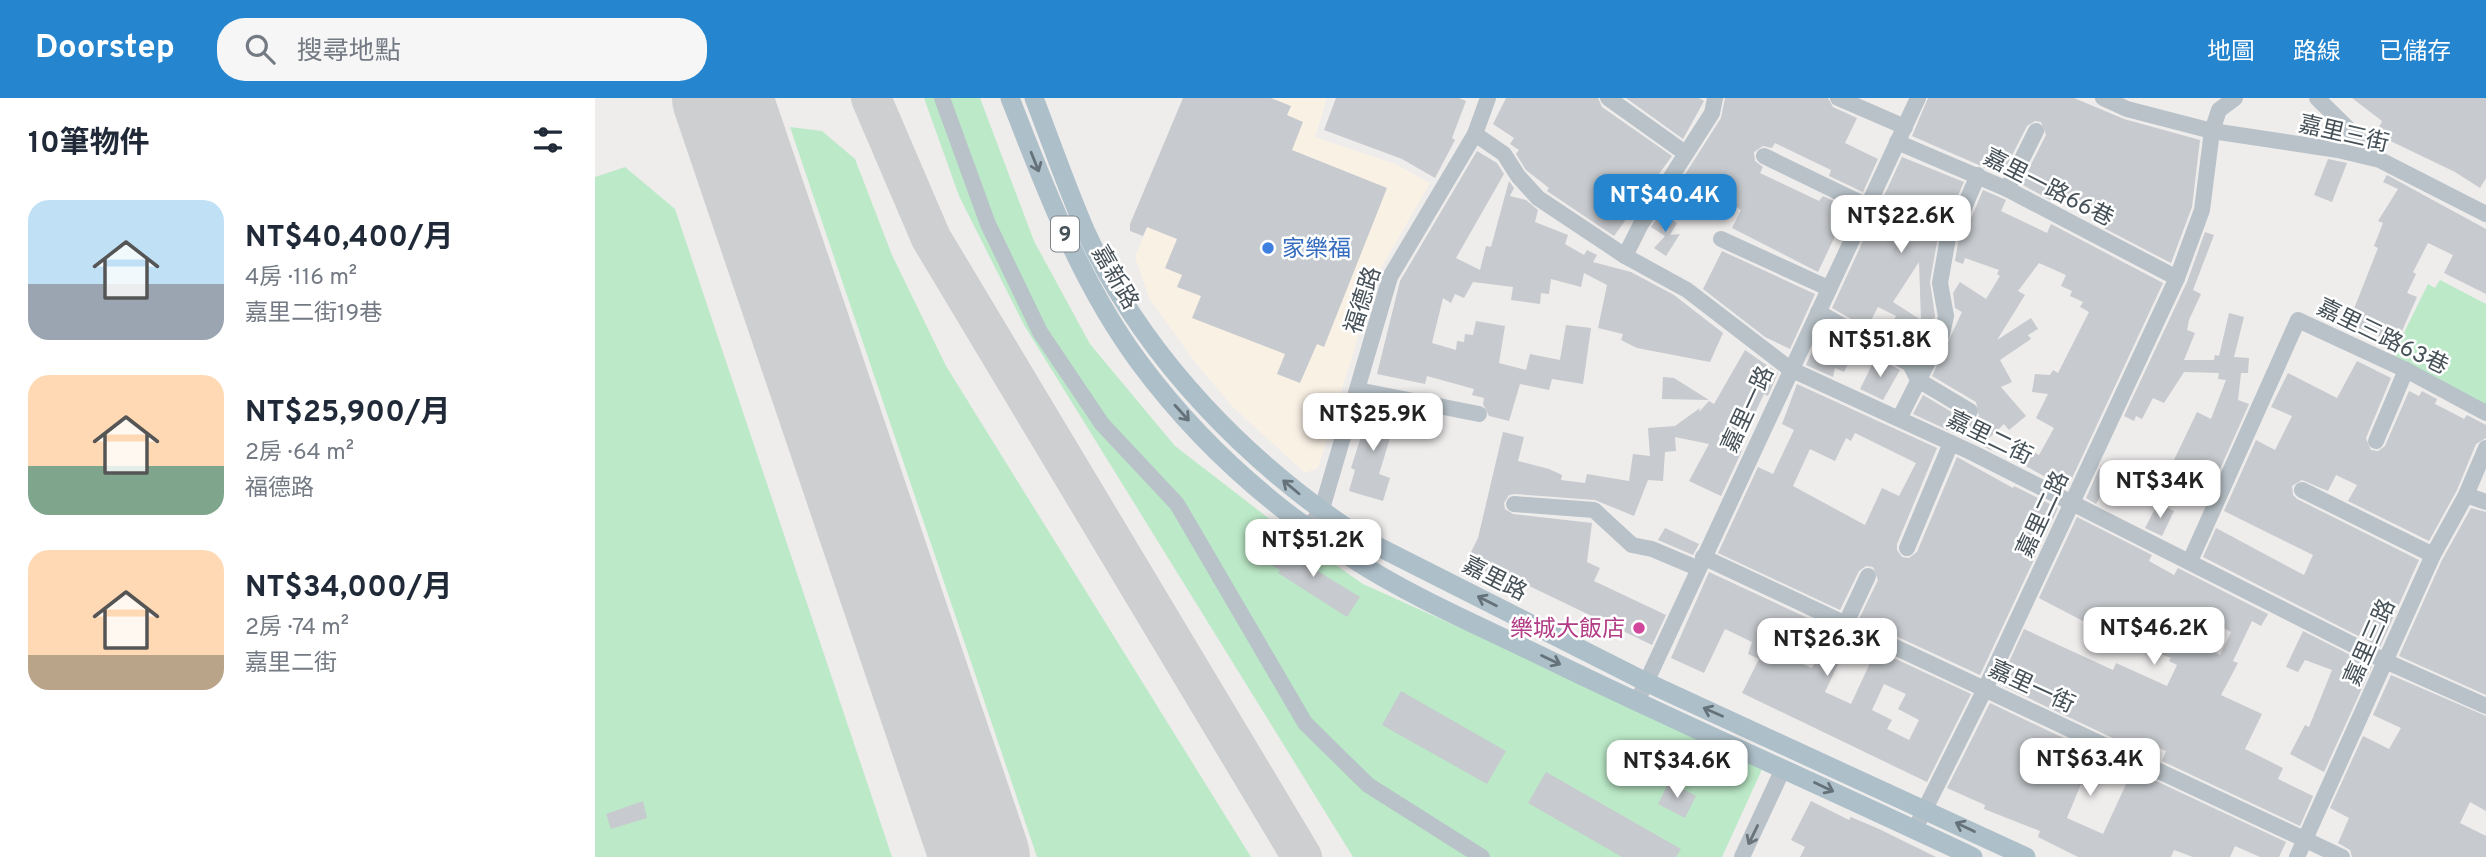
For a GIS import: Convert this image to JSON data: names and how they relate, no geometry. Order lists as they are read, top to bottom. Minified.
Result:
{"streets":{"main road":["9","嘉新路","嘉里路"],"street":["嘉里三街","嘉里一路66巷","福德路","嘉里三路63巷","嘉里一路","嘉里二街","嘉里二路","嘉里三路","嘉里一街"]},"crossings":[["嘉里三街","嘉里二路"],["嘉里一路66巷","嘉里一路"],["嘉里一路66巷","嘉里二路"],["9","嘉新路"],["9","福德路"],["9","嘉里一路"],["9","嘉里二路"],["嘉新路","福德路"],["嘉新路","嘉里路"],["福德路","嘉里二街"],["福德路","嘉里路"],["嘉里三路63巷","嘉里二街"],["嘉里一路","嘉里二街"],["嘉里一路","嘉里路"],["嘉里一路","嘉里一街"],["嘉里二街","嘉里二路"],["嘉里二街","嘉里三路"],["嘉里二路","嘉里路"],["嘉里二路","嘉里一街"],["嘉里三路","嘉里一街"]],"places":["家樂福","樂城大飯店"],"page":{"header":"Doorstep","search":"搜尋地點","nav":["地圖","路線","已儲存"],"heading":"10筆物件","price":["NT$40.4K","NT$22.6K","NT$51.8K","NT$25.9K","NT$34K","NT$51.2K","NT$46.2K","NT$26.3K","NT$63.4K","NT$34.6K"],"list":[{"name":"NT$40,400/月","note":"4房 · 116 m² · 嘉里二街19巷"},{"name":"NT$25,900/月","note":"2房 · 64 m² · 福德路"},{"name":"NT$34,000/月","note":"2房 · 74 m² · 嘉里二街"}]}}
